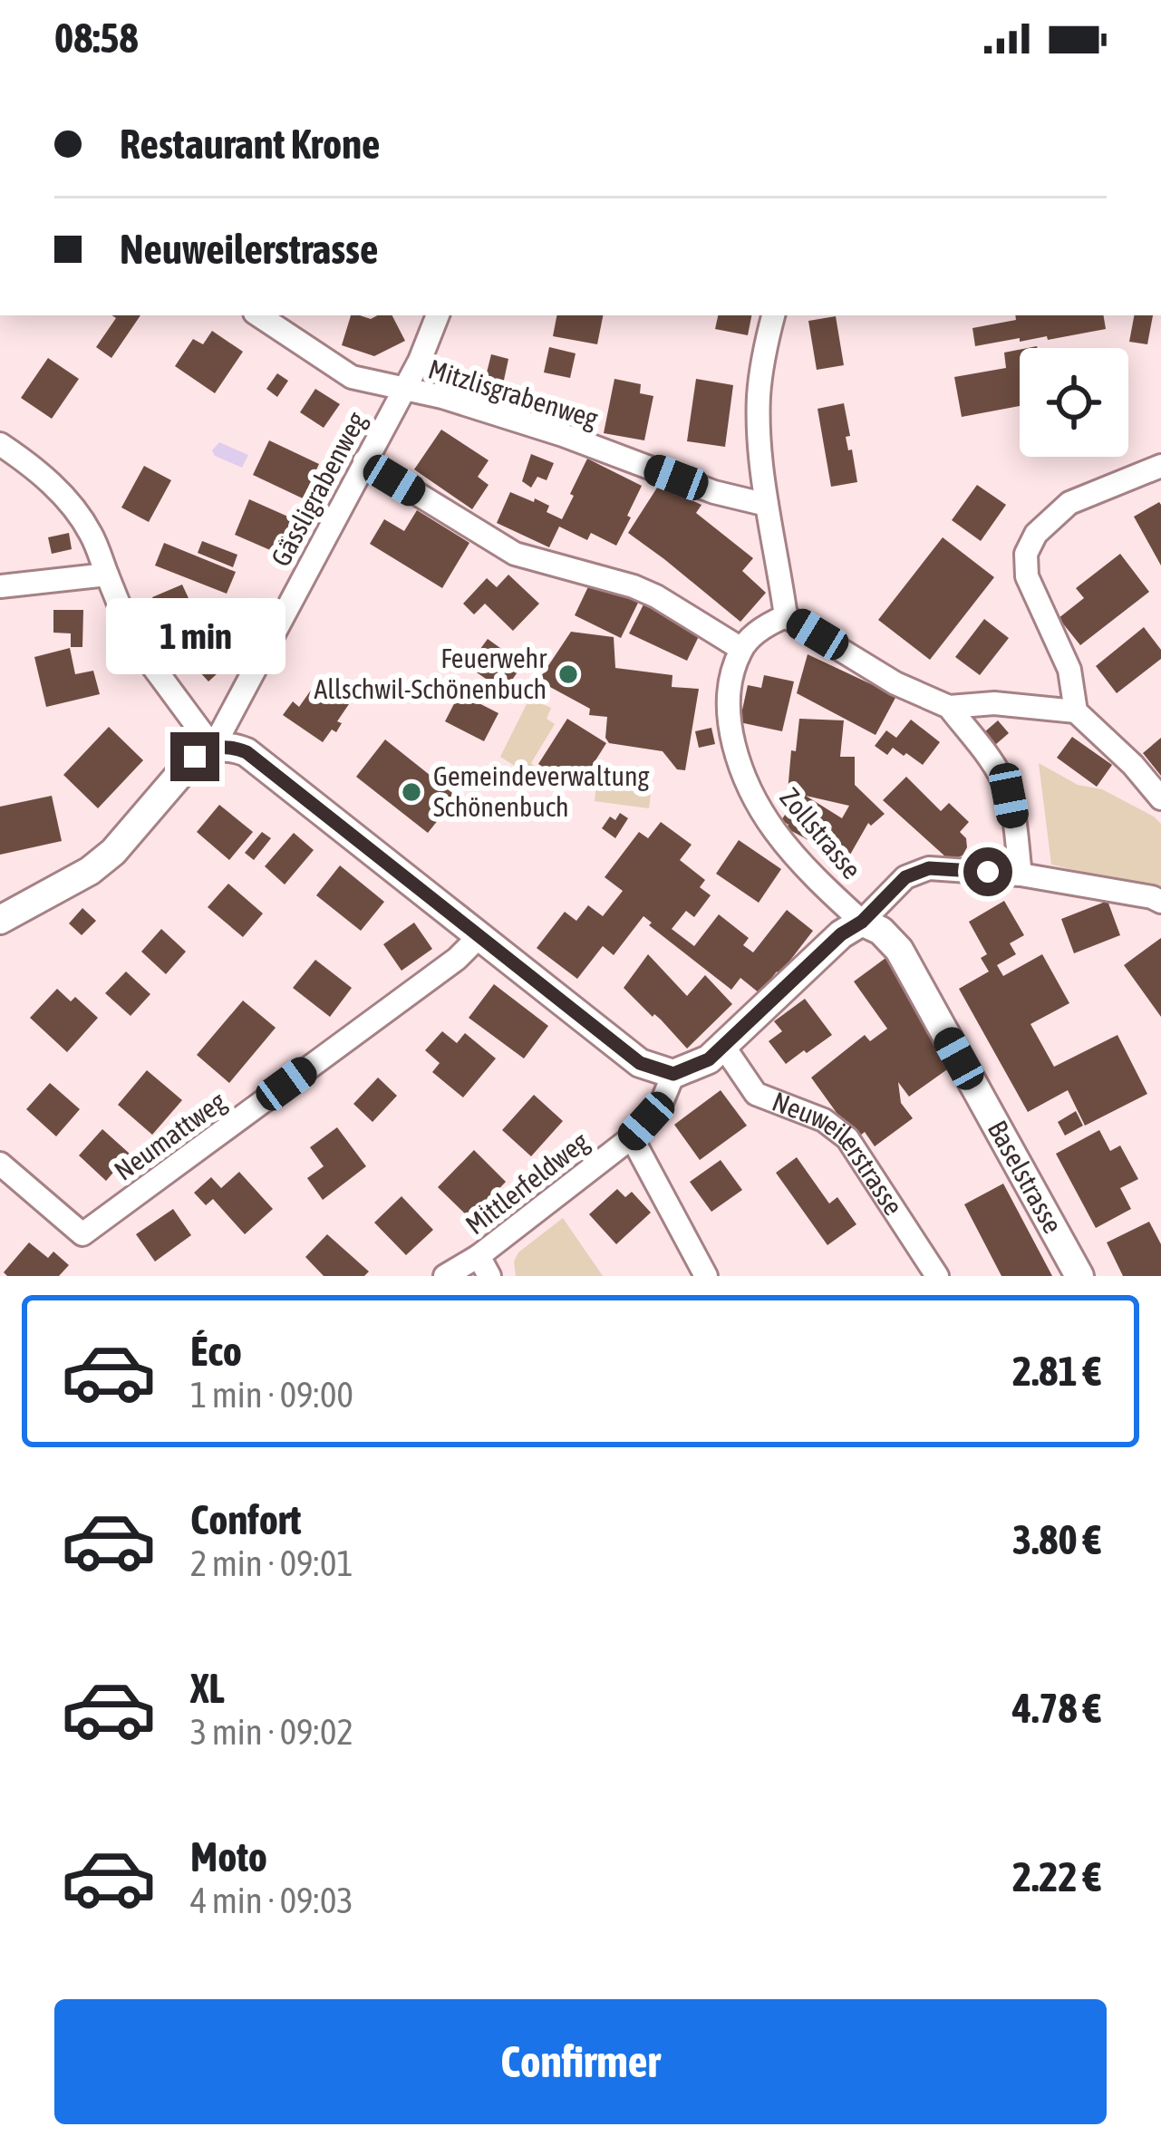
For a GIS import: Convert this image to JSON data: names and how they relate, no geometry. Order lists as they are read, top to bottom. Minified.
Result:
{"streets":{"street":["Mitzlisgrabenweg","Gässligrabenweg","Zollstrasse","Neumattweg","Neuweilerstrasse","Baselstrasse","Mittlerfeldweg"]},"crossings":[["Mitzlisgrabenweg","Gässligrabenweg"],["Zollstrasse","Baselstrasse"]],"places":["Feuerwehr Allschwil-Schönenbuch","Gemeindeverwaltung Schönenbuch"],"page":{"status":"08:58","banner":["Restaurant Krone","Neuweilerstrasse"],"bubble":"1 min","list":[{"name":"Éco","note":"1 min · 09:00","value":"2.81 €"},{"name":"Confort","note":"2 min · 09:01","value":"3.80 €"},{"name":"XL","note":"3 min · 09:02","value":"4.78 €"},{"name":"Moto","note":"4 min · 09:03","value":"2.22 €"}],"buttons":"Confirmer"}}
